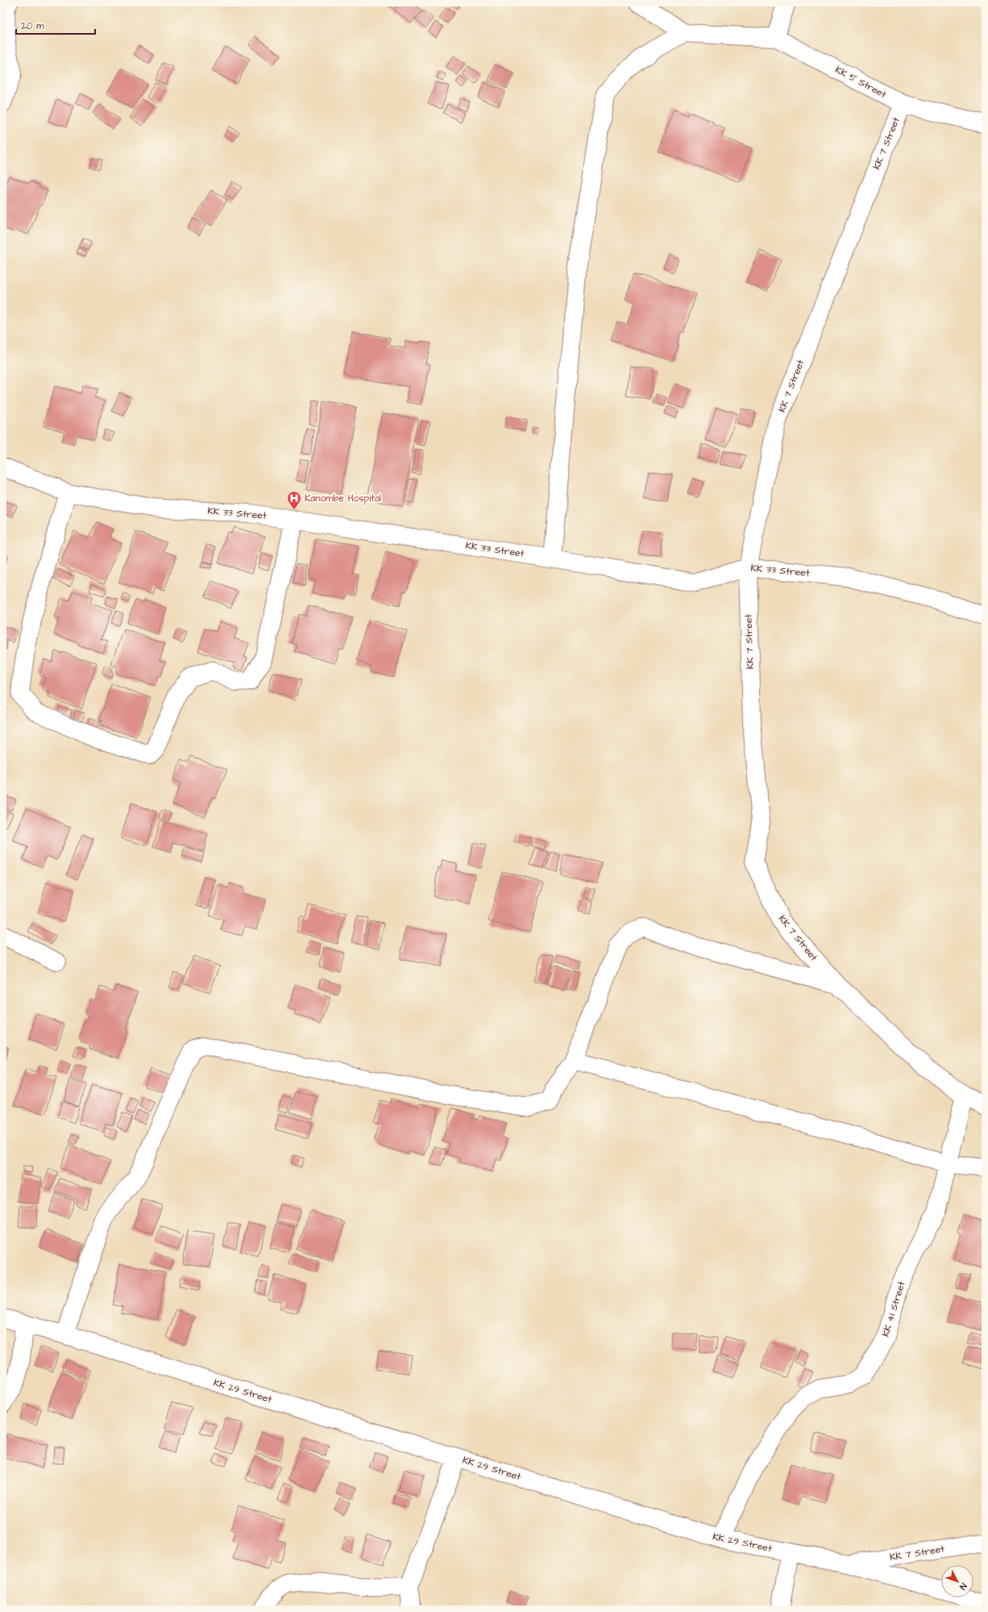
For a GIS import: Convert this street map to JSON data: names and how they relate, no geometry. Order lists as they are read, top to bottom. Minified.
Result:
{"streets":{"street":["KK 5 Street","KK 7 Street","KK 33 Street","KK 41 Street","KK 29 Street"]},"crossings":[["KK 5 Street","KK 7 Street"],["KK 7 Street","KK 33 Street"],["KK 7 Street","KK 41 Street"],["KK 7 Street","KK 29 Street"],["KK 41 Street","KK 29 Street"]],"places":{"hospital":["Kanombe Hospital"]},"scale_bar":"20 m","north":"bottom right"}
